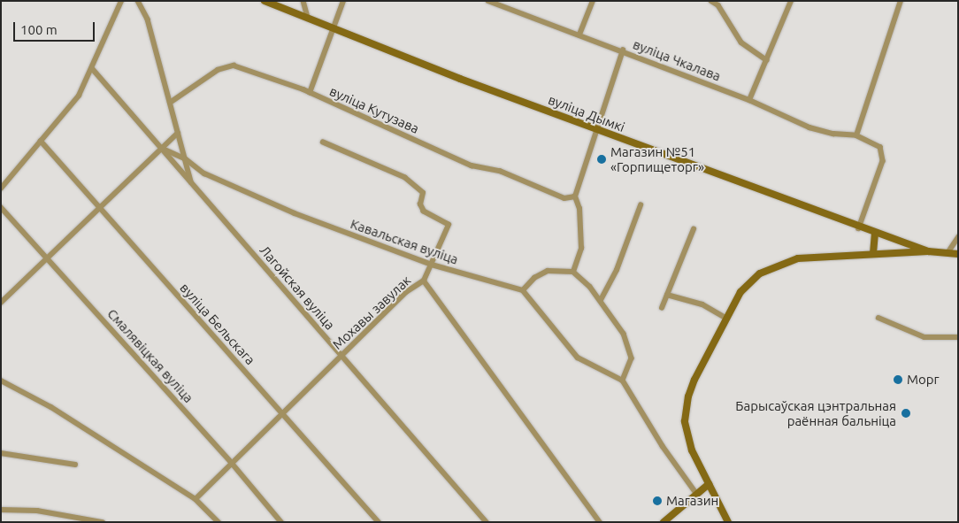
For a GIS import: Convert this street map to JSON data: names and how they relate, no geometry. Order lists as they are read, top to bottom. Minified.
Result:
{"streets":{"main road":["вуліца Дымкі"],"street":["вуліца Чкалава","вуліца Кутузава","Кавальская вуліца","Лагойская вуліца","Мохавы завулак","вуліца Бельскага","Смалявіцкая вуліца"]},"crossings":[["Кавальская вуліца","Лагойская вуліца"],["Кавальская вуліца","Мохавы завулак"],["Лагойская вуліца","Мохавы завулак"],["Мохавы завулак","вуліца Бельскага"],["Мохавы завулак","Смалявіцкая вуліца"]],"places":["Магазин №51 «Горпищеторг»","Морг","Барысаўская цэнтральная раённая бальніца","Магазин"],"scale_bar":"100 m"}
